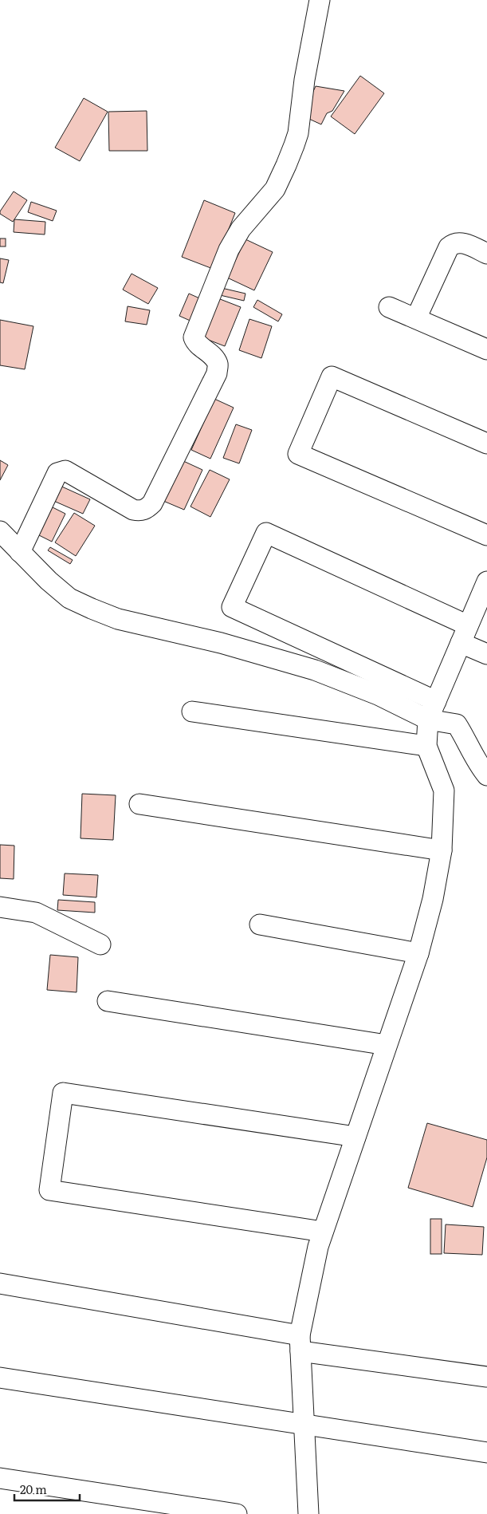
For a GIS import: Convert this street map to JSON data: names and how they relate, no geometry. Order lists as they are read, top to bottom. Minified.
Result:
{"scale_bar":"20 m"}
